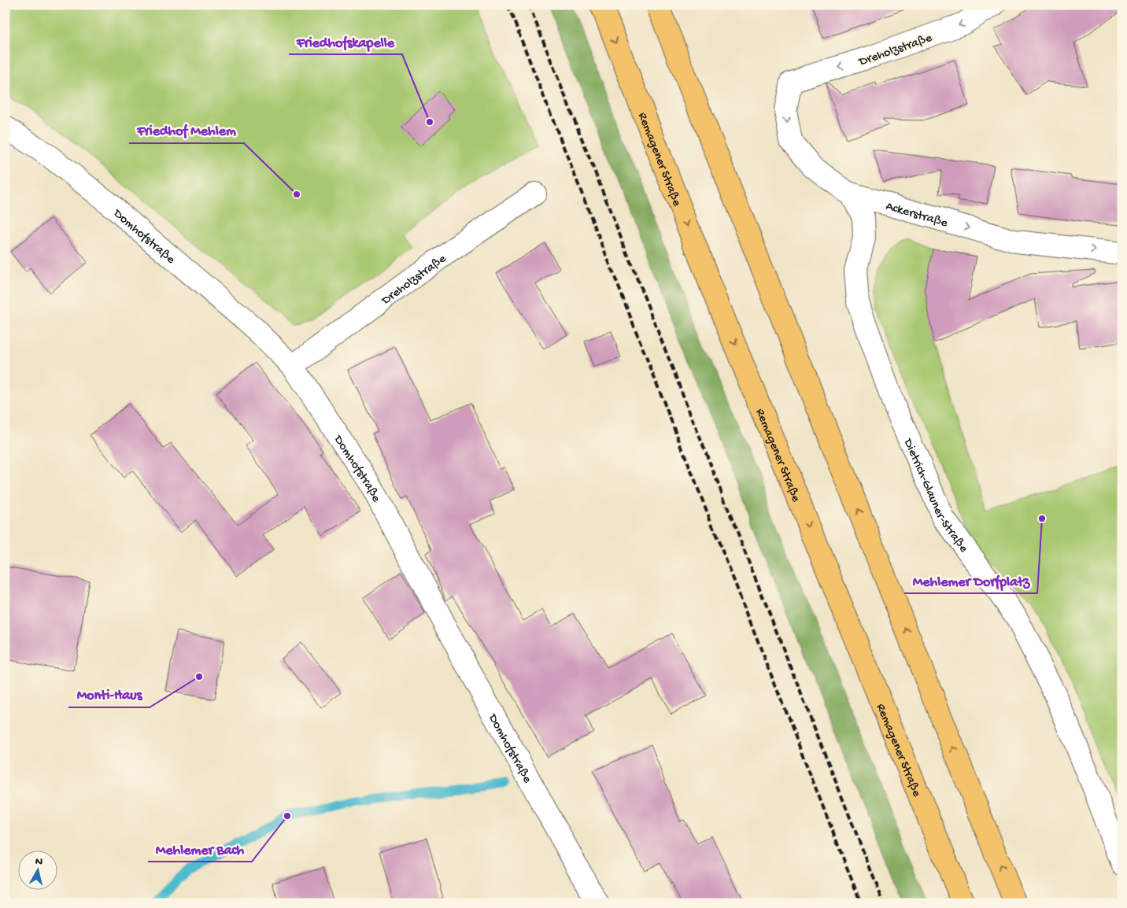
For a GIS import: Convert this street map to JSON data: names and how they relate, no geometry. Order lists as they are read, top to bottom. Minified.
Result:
{"streets":{"main road":["Remagener Straße"],"street":["Dreholzstraße","Ackerstraße","Domhofstraße","Dietrich-Glauner-Straße"]},"crossings":[["Dreholzstraße","Ackerstraße"],["Dreholzstraße","Domhofstraße"],["Ackerstraße","Dietrich-Glauner-Straße"]],"one_way":["Dreholzstraße","Ackerstraße"],"places":["Friedhofskapelle","Friedhof Mehlem","Mehlemer Dorfplatz","Monti-Haus","Mehlemer Bach"],"north":"top"}
